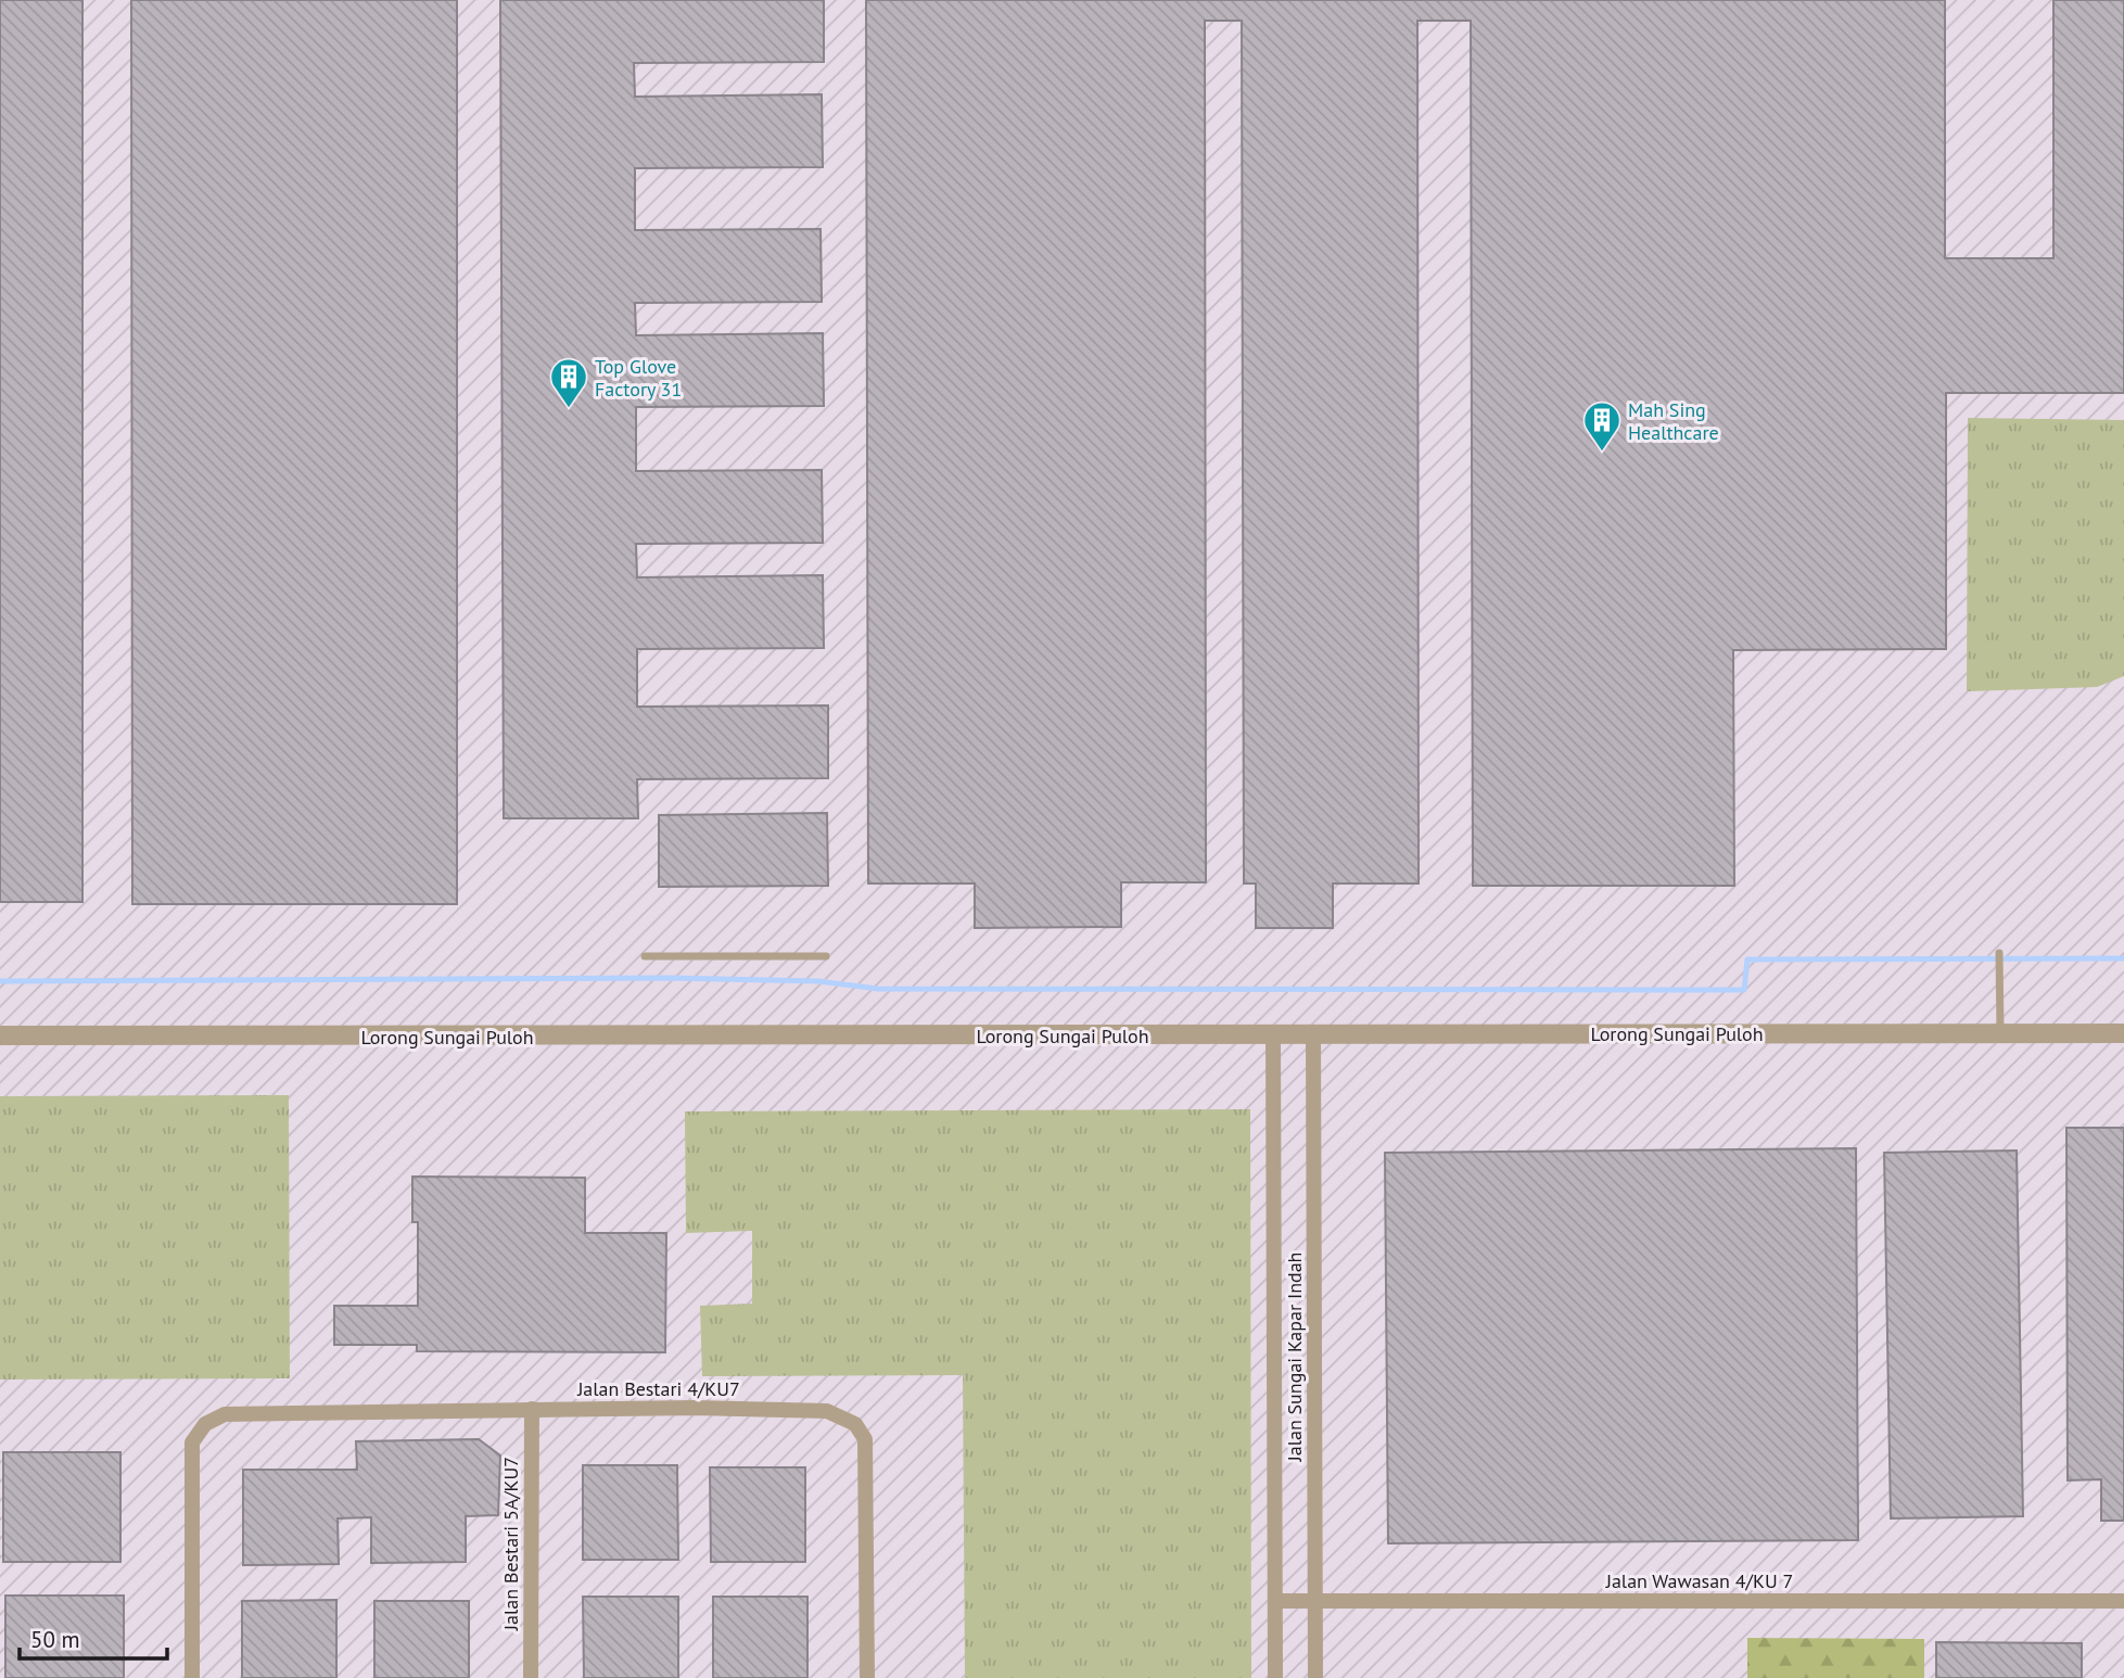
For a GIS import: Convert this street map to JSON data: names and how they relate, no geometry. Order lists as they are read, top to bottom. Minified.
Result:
{"streets":{"street":["Lorong Sungai Puloh","Jalan Sungai Kapar Indah","Jalan Bestari 4/KU7","Jalan Bestari 5A/KU7","Jalan Wawasan 4/KU 7"]},"crossings":[["Lorong Sungai Puloh","Jalan Sungai Kapar Indah"],["Jalan Sungai Kapar Indah","Jalan Wawasan 4/KU 7"],["Jalan Bestari 4/KU7","Jalan Bestari 5A/KU7"]],"places":{"building":["Top Glove Factory 31","Mah Sing Healthcare"]},"scale_bar":"50 m"}
